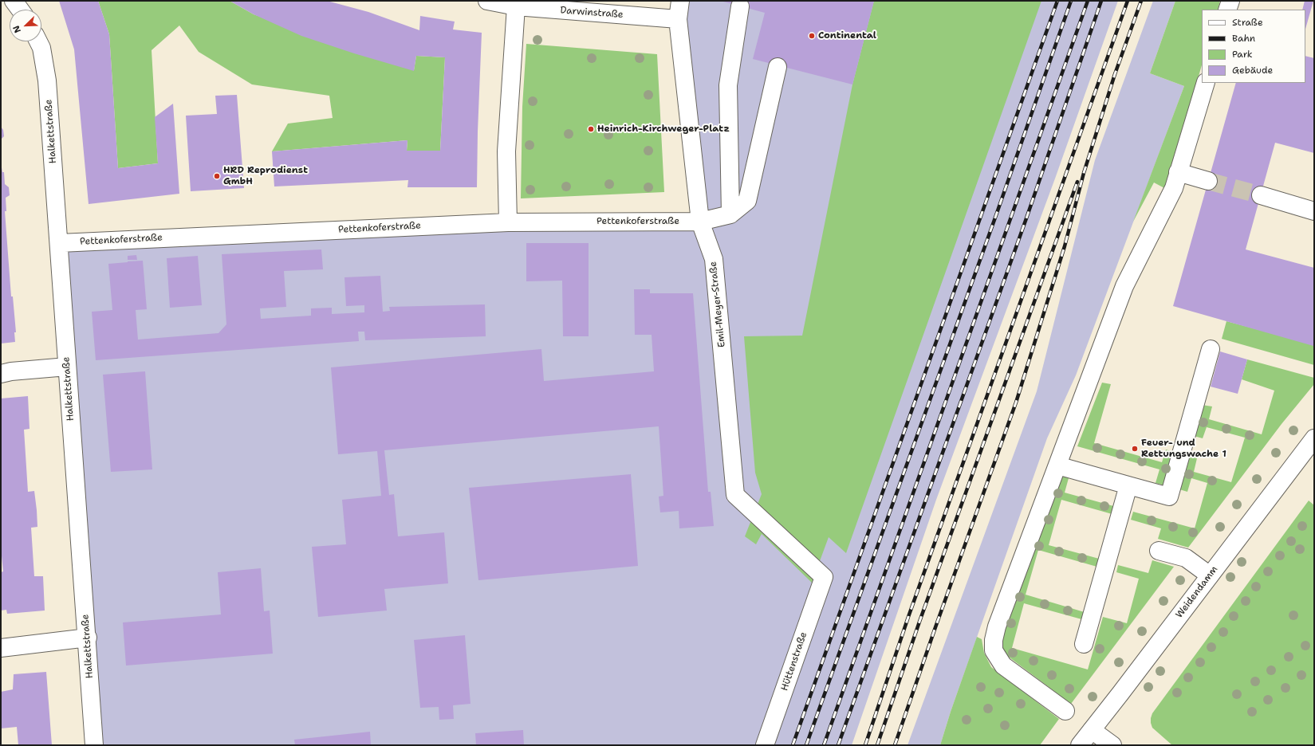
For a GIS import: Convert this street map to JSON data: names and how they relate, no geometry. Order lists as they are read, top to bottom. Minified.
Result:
{"streets":{"street":["Darwinstraße","Halkettstraße","Pettenkoferstraße","Emil-Meyer-Straße","Weidendamm","Hüttenstraße"]},"crossings":[["Darwinstraße","Emil-Meyer-Straße"],["Halkettstraße","Pettenkoferstraße"],["Pettenkoferstraße","Emil-Meyer-Straße"],["Emil-Meyer-Straße","Hüttenstraße"]],"places":["Continental","Heinrich-Kirchweger-Platz","HRD Reprodienst GmbH","Feuer- und Rettungswache 1"],"legend":["Straße","Bahn","Park","Gebäude"],"north":"bottom left"}
